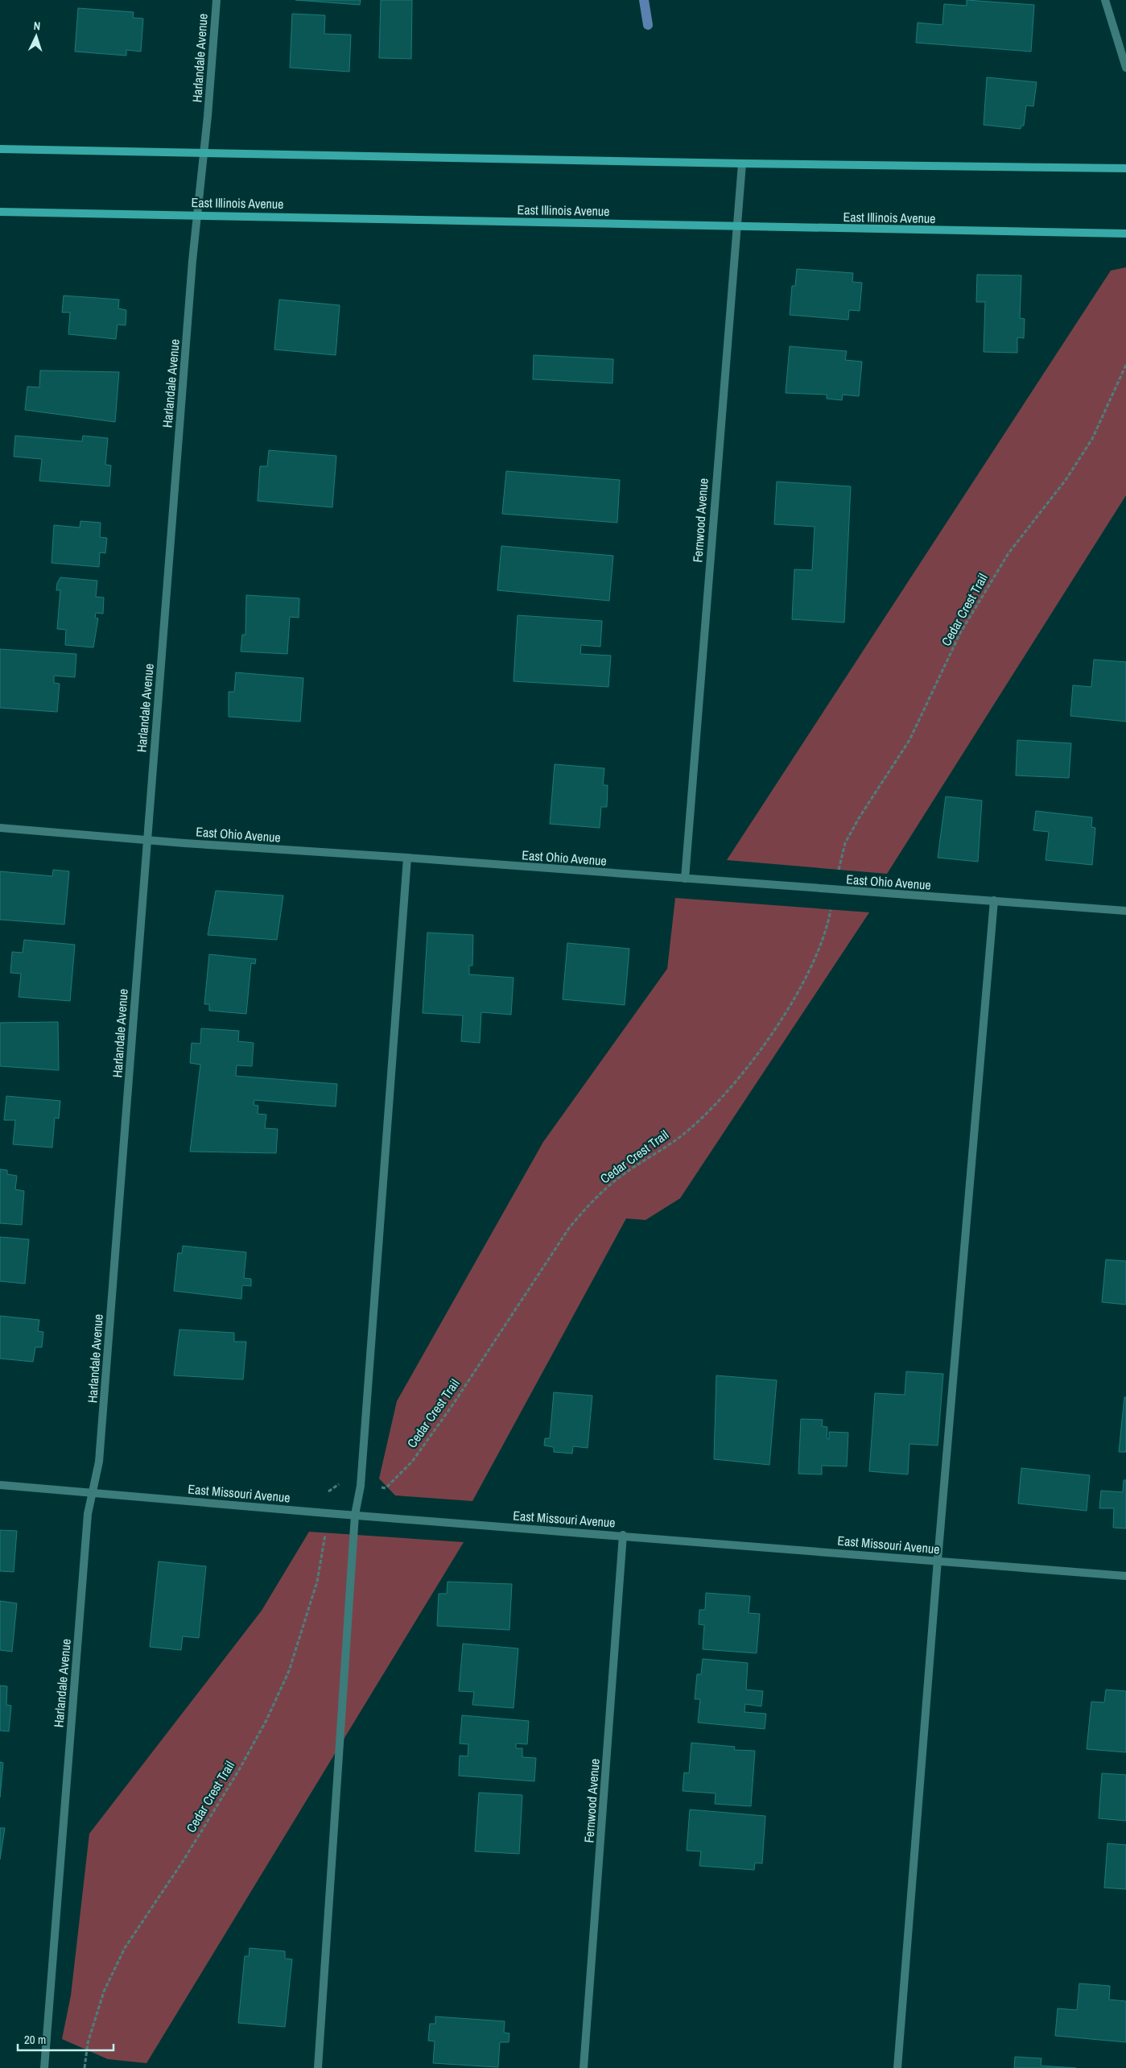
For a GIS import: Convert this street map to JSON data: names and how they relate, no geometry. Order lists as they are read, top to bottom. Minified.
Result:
{"streets":{"main road":["East Illinois Avenue"],"street":["Harlandale Avenue","Fernwood Avenue","East Ohio Avenue","East Missouri Avenue"],"path":["Cedar Crest Trail"]},"crossings":[["Harlandale Avenue","East Illinois Avenue"],["Harlandale Avenue","East Ohio Avenue"],["Harlandale Avenue","East Missouri Avenue"],["East Illinois Avenue","Fernwood Avenue"],["Fernwood Avenue","East Ohio Avenue"],["Fernwood Avenue","East Missouri Avenue"]],"scale_bar":"20 m","north":"top"}
